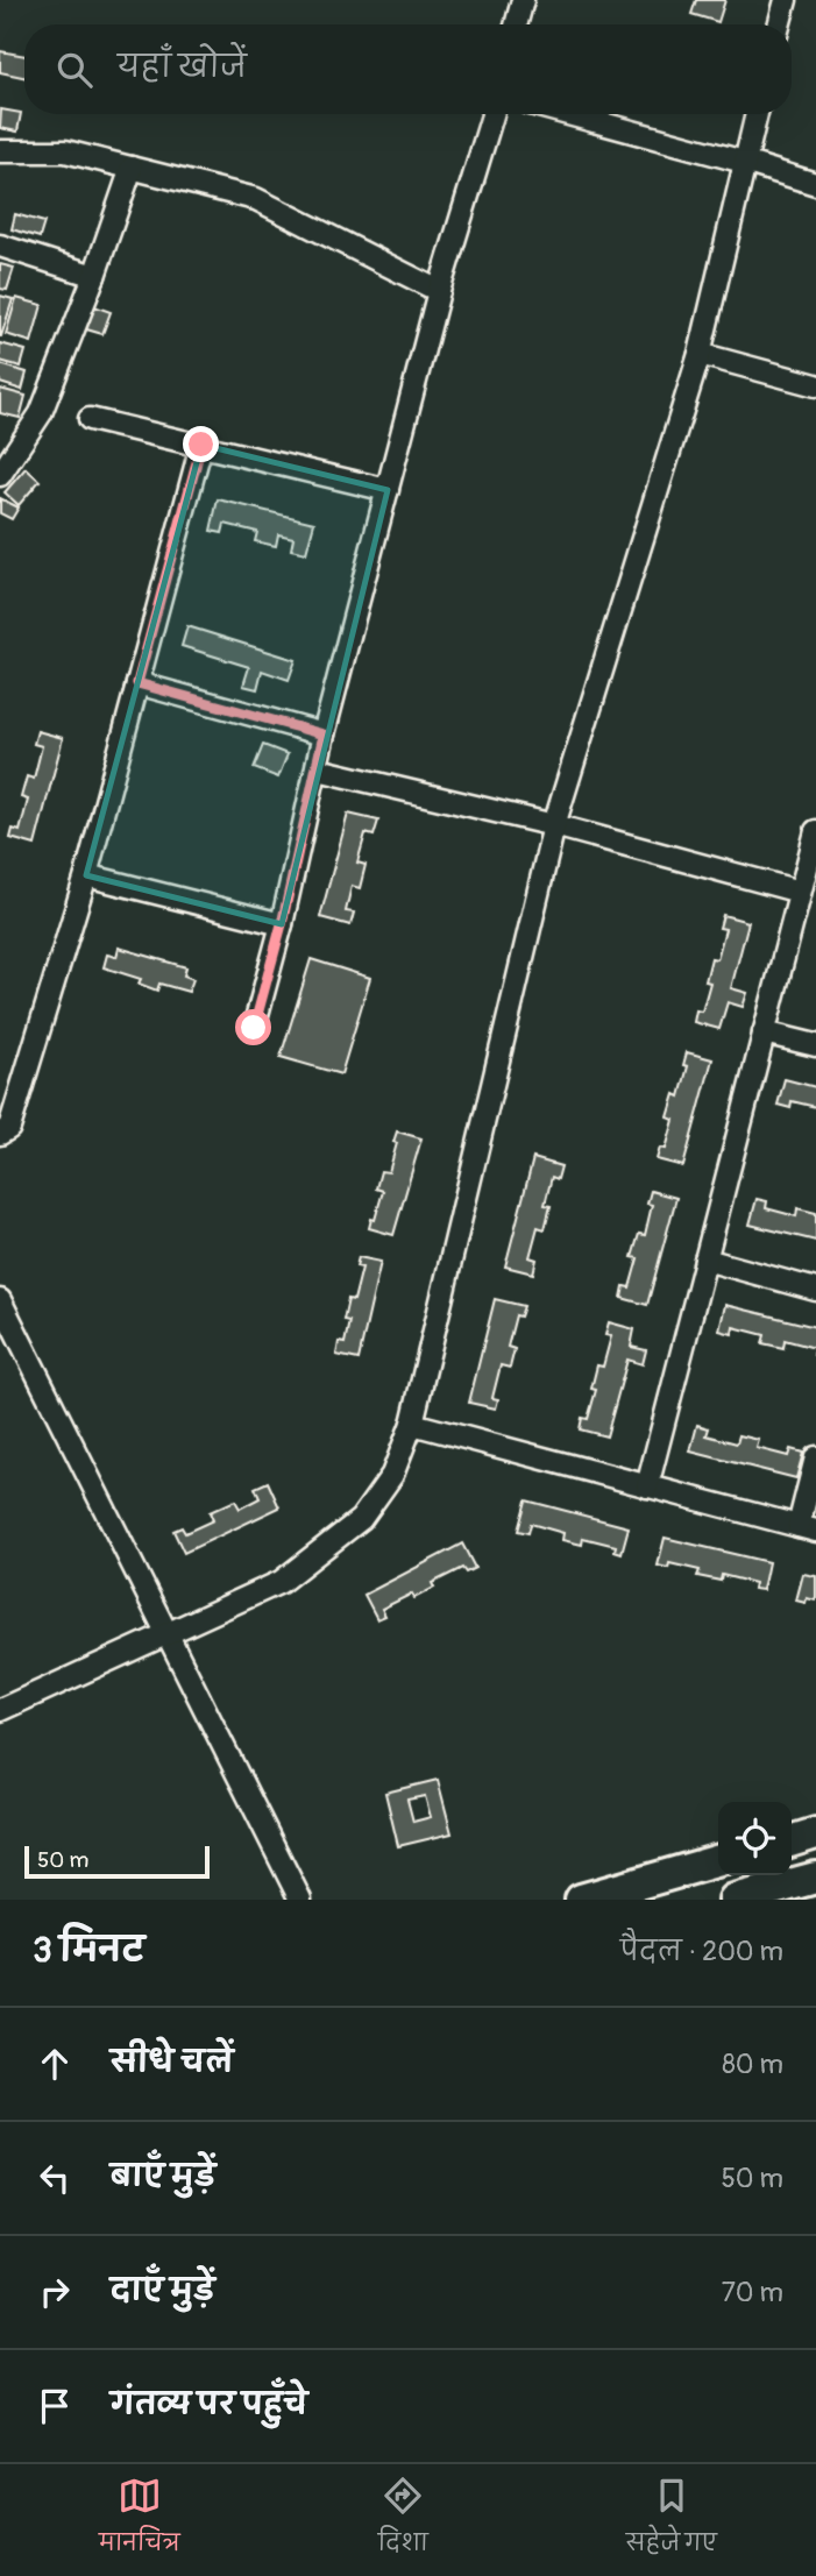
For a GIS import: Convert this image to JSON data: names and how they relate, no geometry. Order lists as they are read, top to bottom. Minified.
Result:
{"scale_bar":"50 m","page":{"search":"यहाँ खोजें","scale":"50 m","heading":["3 मिनट","पैदल · 200 m"],"list":[["सीधे चलें","80 m"],["बाएँ मुड़ें","50 m"],["दाएँ मुड़ें","70 m"],"गंतव्य पर पहुँचे"],"nav":["मानचित्र","दिशा","सहेजे गए"]}}
